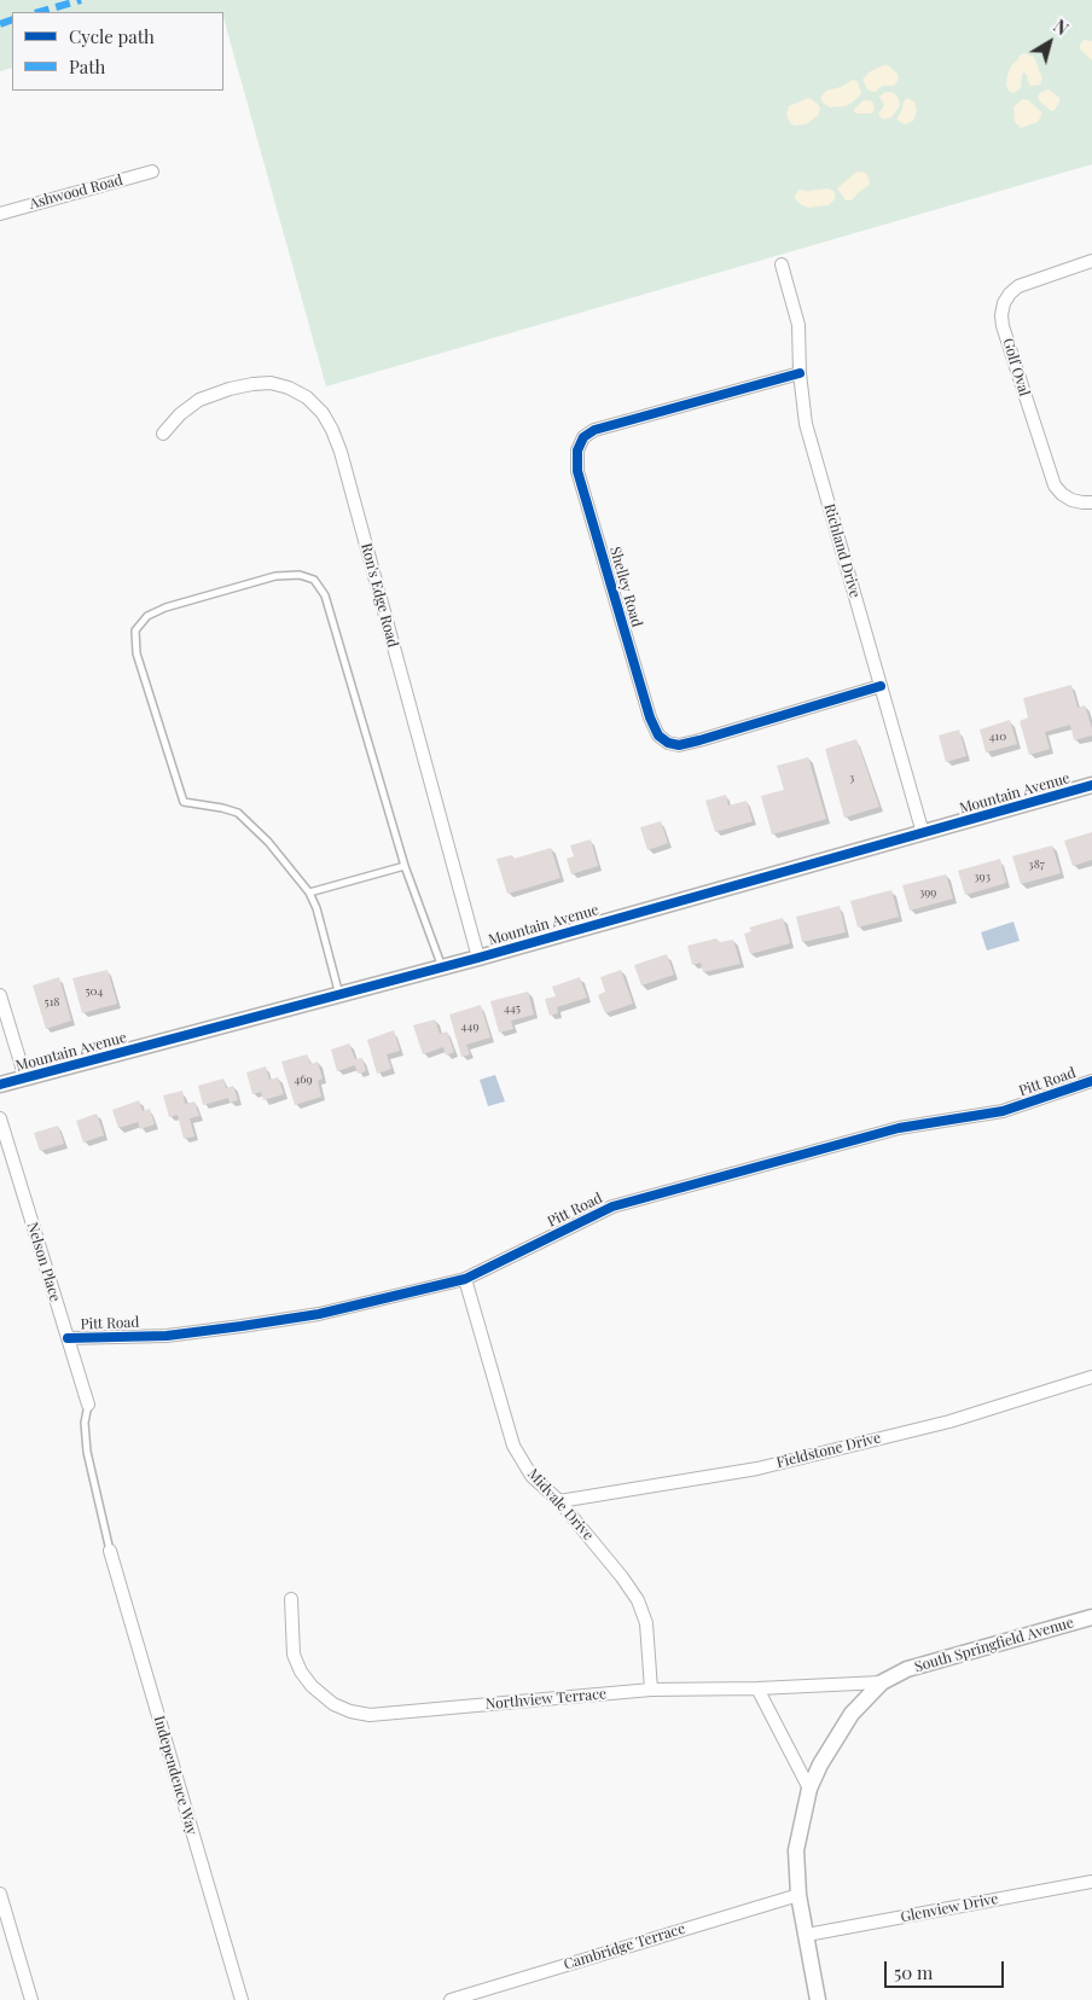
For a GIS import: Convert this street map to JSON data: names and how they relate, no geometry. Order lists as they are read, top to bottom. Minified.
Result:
{"streets":{"street":["Ashwood Road","Golf Oval","Richland Drive","Shelley Road","Ron's Edge Road","Mountain Avenue","Pitt Road","Nelson Place","Fieldstone Drive","Midvale Drive","South Springfield Avenue","Northview Terrace","Independence Way","Glenview Drive","Cambridge Terrace"]},"crossings":[["Richland Drive","Shelley Road"],["Richland Drive","Mountain Avenue"],["Ron's Edge Road","Mountain Avenue"],["Pitt Road","Nelson Place"],["Pitt Road","Midvale Drive"],["Fieldstone Drive","Midvale Drive"],["Midvale Drive","Northview Terrace"],["South Springfield Avenue","Northview Terrace"],["South Springfield Avenue","Glenview Drive"],["South Springfield Avenue","Cambridge Terrace"]],"house_numbers":["410","3","387","393","399","504","518","445","449","469"],"legend":["Cycle path","Path"],"scale_bar":"50 m","north":"top right"}
